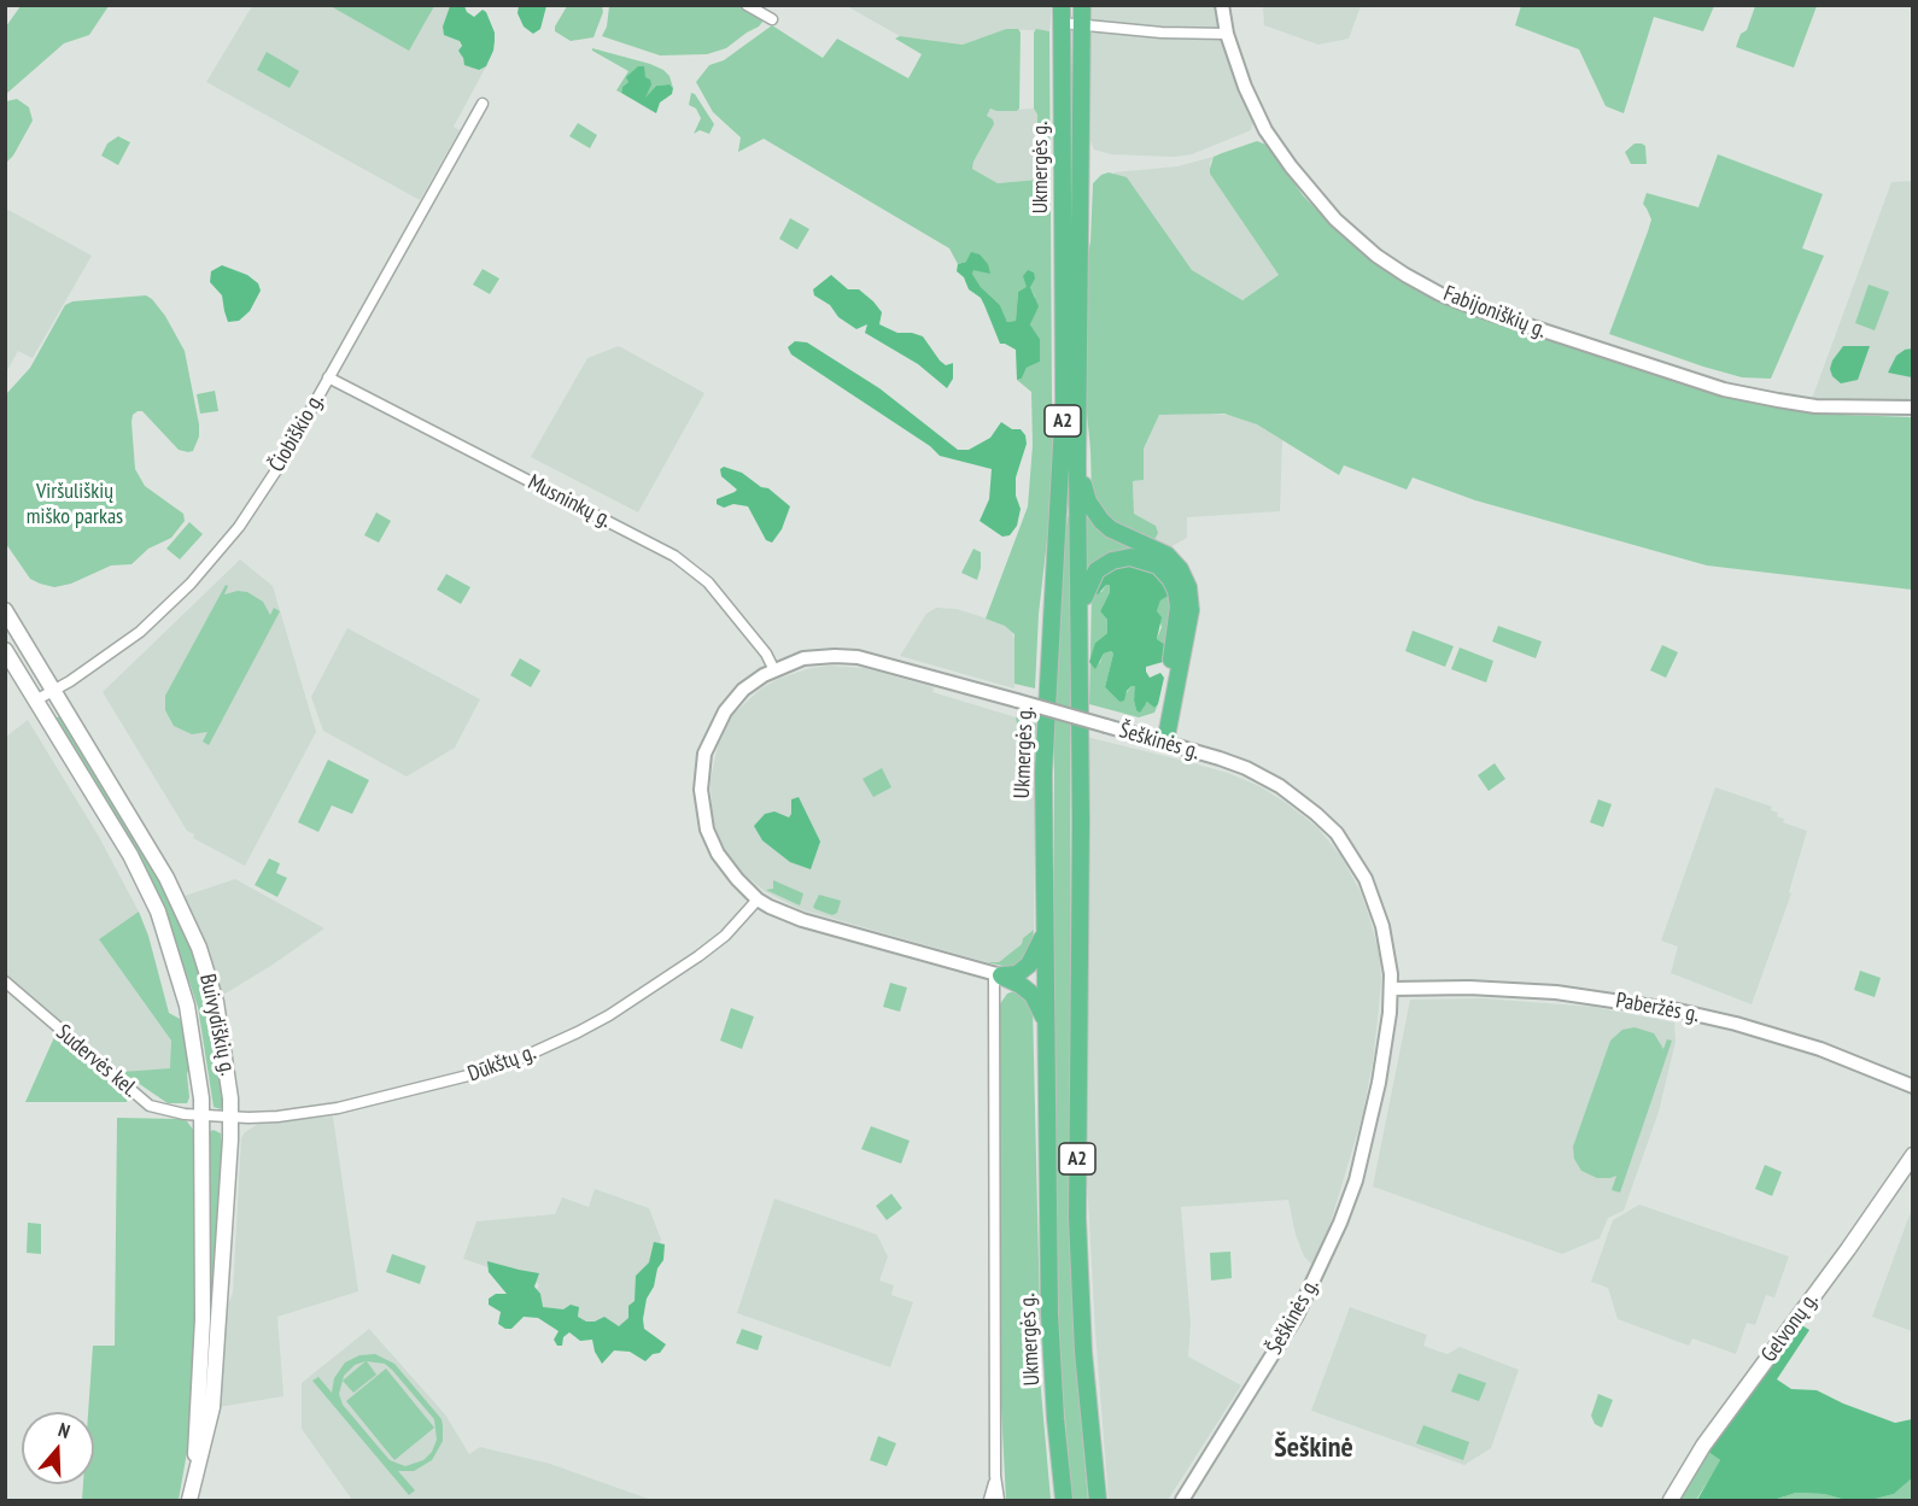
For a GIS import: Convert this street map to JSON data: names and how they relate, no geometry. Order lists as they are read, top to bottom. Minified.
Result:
{"streets":{"highway":["Ukmergės g.","A2"],"main road":["Buivydiškių g.","Gelvonų g."],"street":["Fabijoniškių g.","Čiobiškio g.","Musninkų g.","Šeškinės g.","Paberžės g.","Sudervės kel.","Dūkštų g."]},"crossings":[["Čiobiškio g.","Musninkų g."],["Čiobiškio g.","Buivydiškių g."],["Musninkų g.","Šeškinės g."],["Šeškinės g.","Paberžės g."],["Šeškinės g.","Dūkštų g."],["Buivydiškių g.","Sudervės kel."],["Buivydiškių g.","Dūkštų g."],["Sudervės kel.","Dūkštų g."]],"districts":["Šeškinė"],"parks":["Viršuliškių miško parkas"],"north":"top"}
